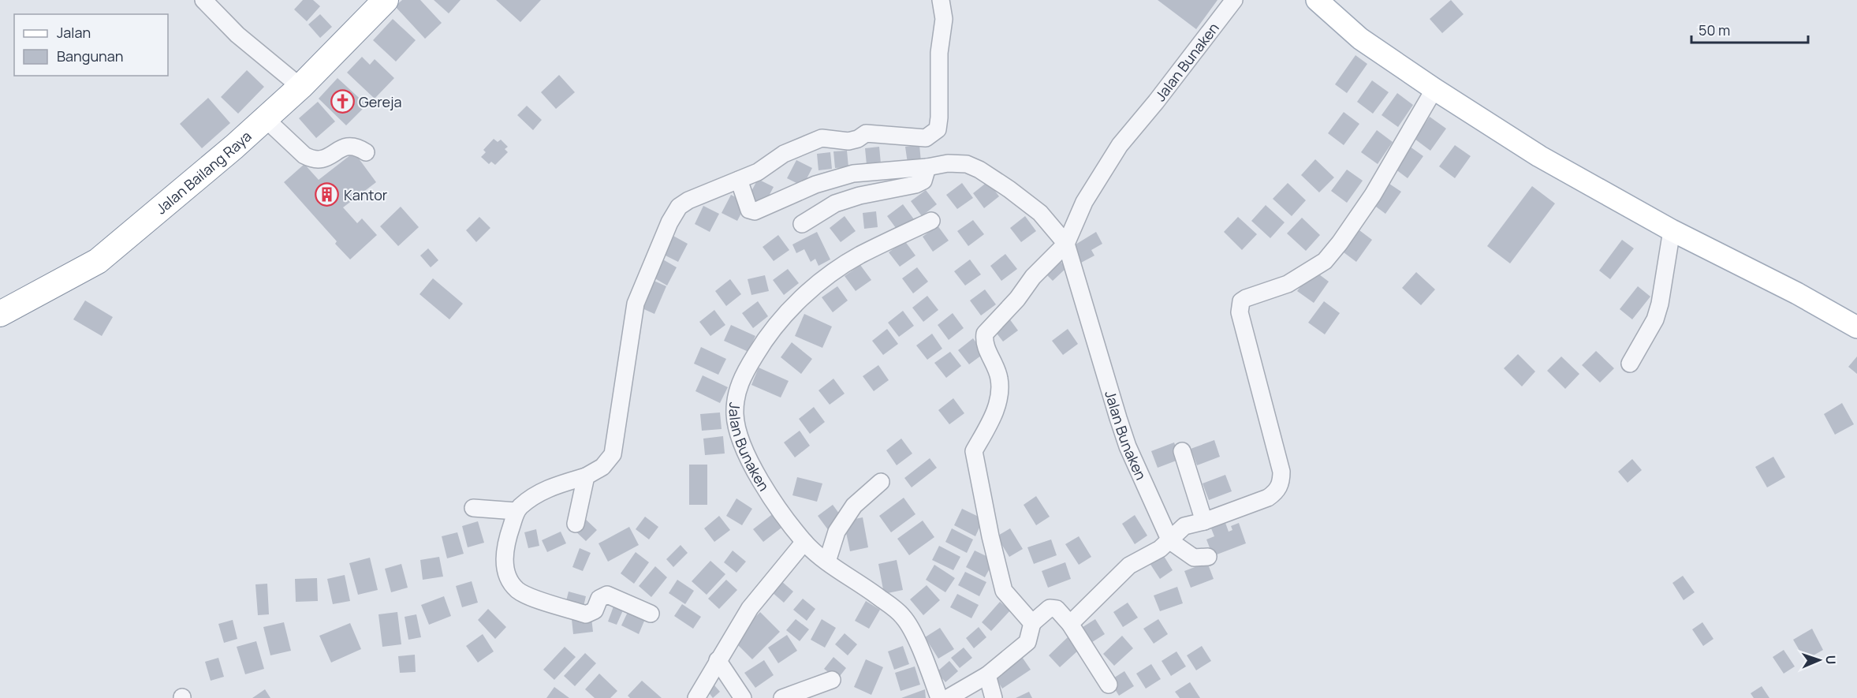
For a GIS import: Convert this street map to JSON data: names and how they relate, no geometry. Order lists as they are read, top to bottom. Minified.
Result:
{"streets":{"highway":["Jalan Bailang Raya"],"street":["Jalan Bunaken"]},"places":{"church":["Gereja"],"building":["Kantor"]},"legend":["Jalan","Bangunan"],"scale_bar":"50 m","north":"right"}
